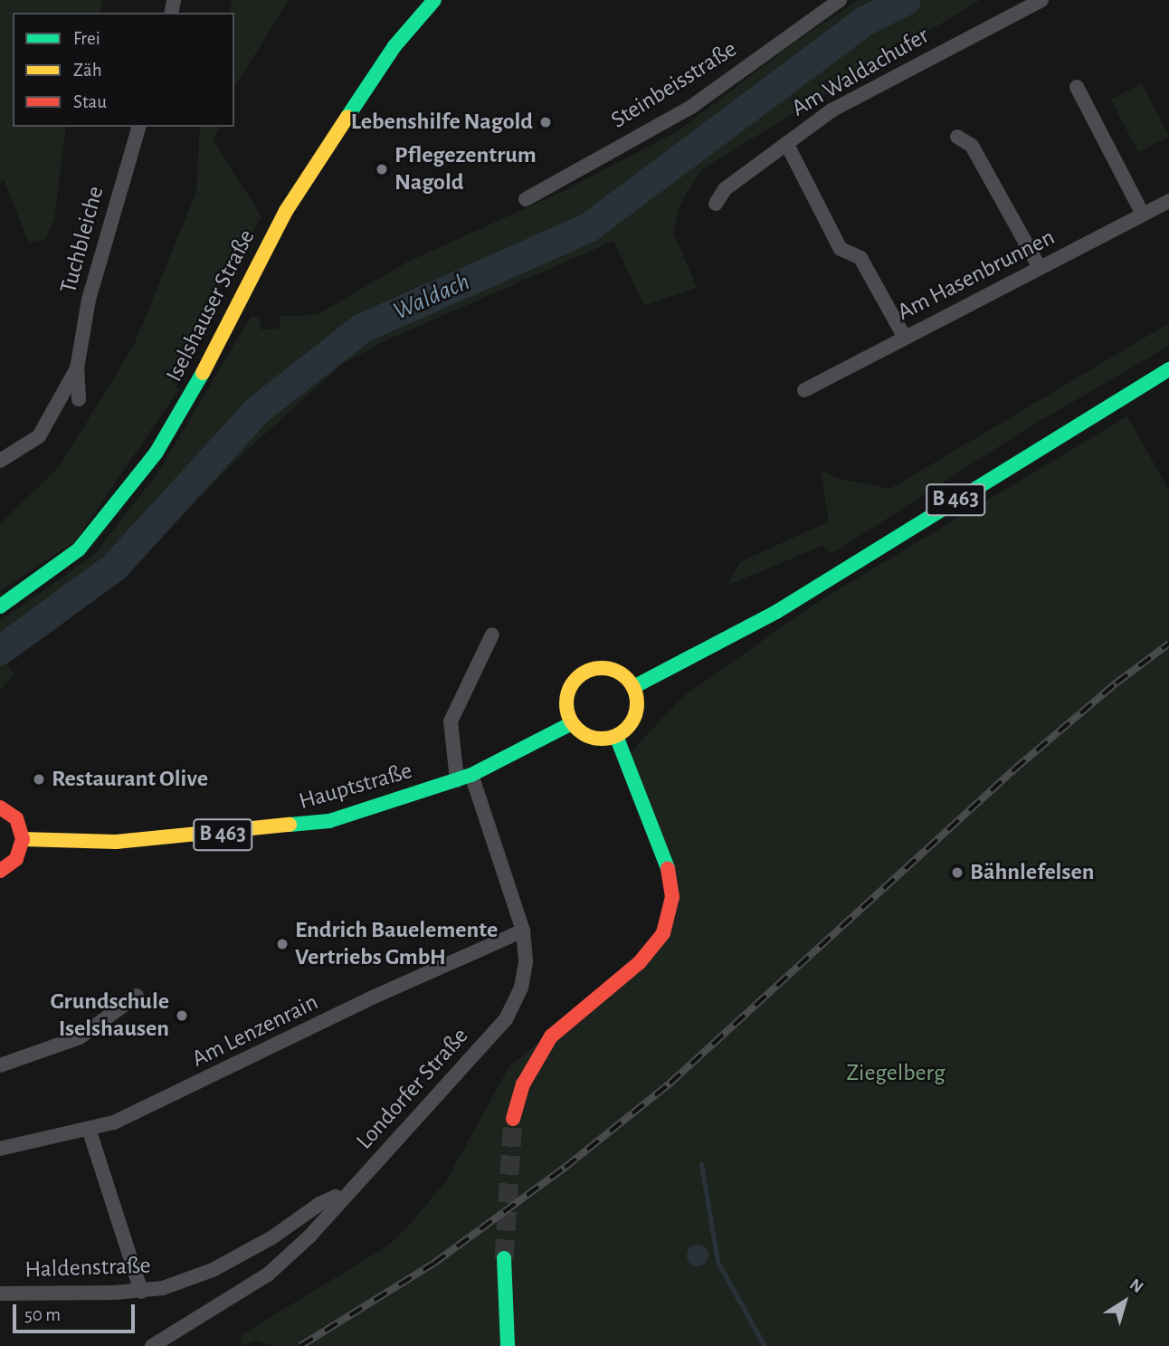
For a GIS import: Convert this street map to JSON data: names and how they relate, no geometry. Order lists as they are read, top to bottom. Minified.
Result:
{"streets":{"main road":["Iselshauser Straße","B 463","Hauptstraße"],"street":["Am Waldachufer","Steinbeisstraße","Tuchbleiche","Am Hasenbrunnen","Am Lenzenrain","Londorfer Straße","Haldenstraße"]},"crossings":[["B 463","Hauptstraße"],["Hauptstraße","Londorfer Straße"],["Am Lenzenrain","Londorfer Straße"],["Londorfer Straße","Haldenstraße"]],"water":["Waldach"],"parks":["Ziegelberg"],"places":["Lebenshilfe Nagold","Pflegezentrum Nagold","Restaurant Olive","Bähnlefelsen","Endrich Bauelemente Vertriebs GmbH","Grundschule Iselshausen"],"legend":["Frei","Zäh","Stau"],"scale_bar":"50 m","north":"top right"}
